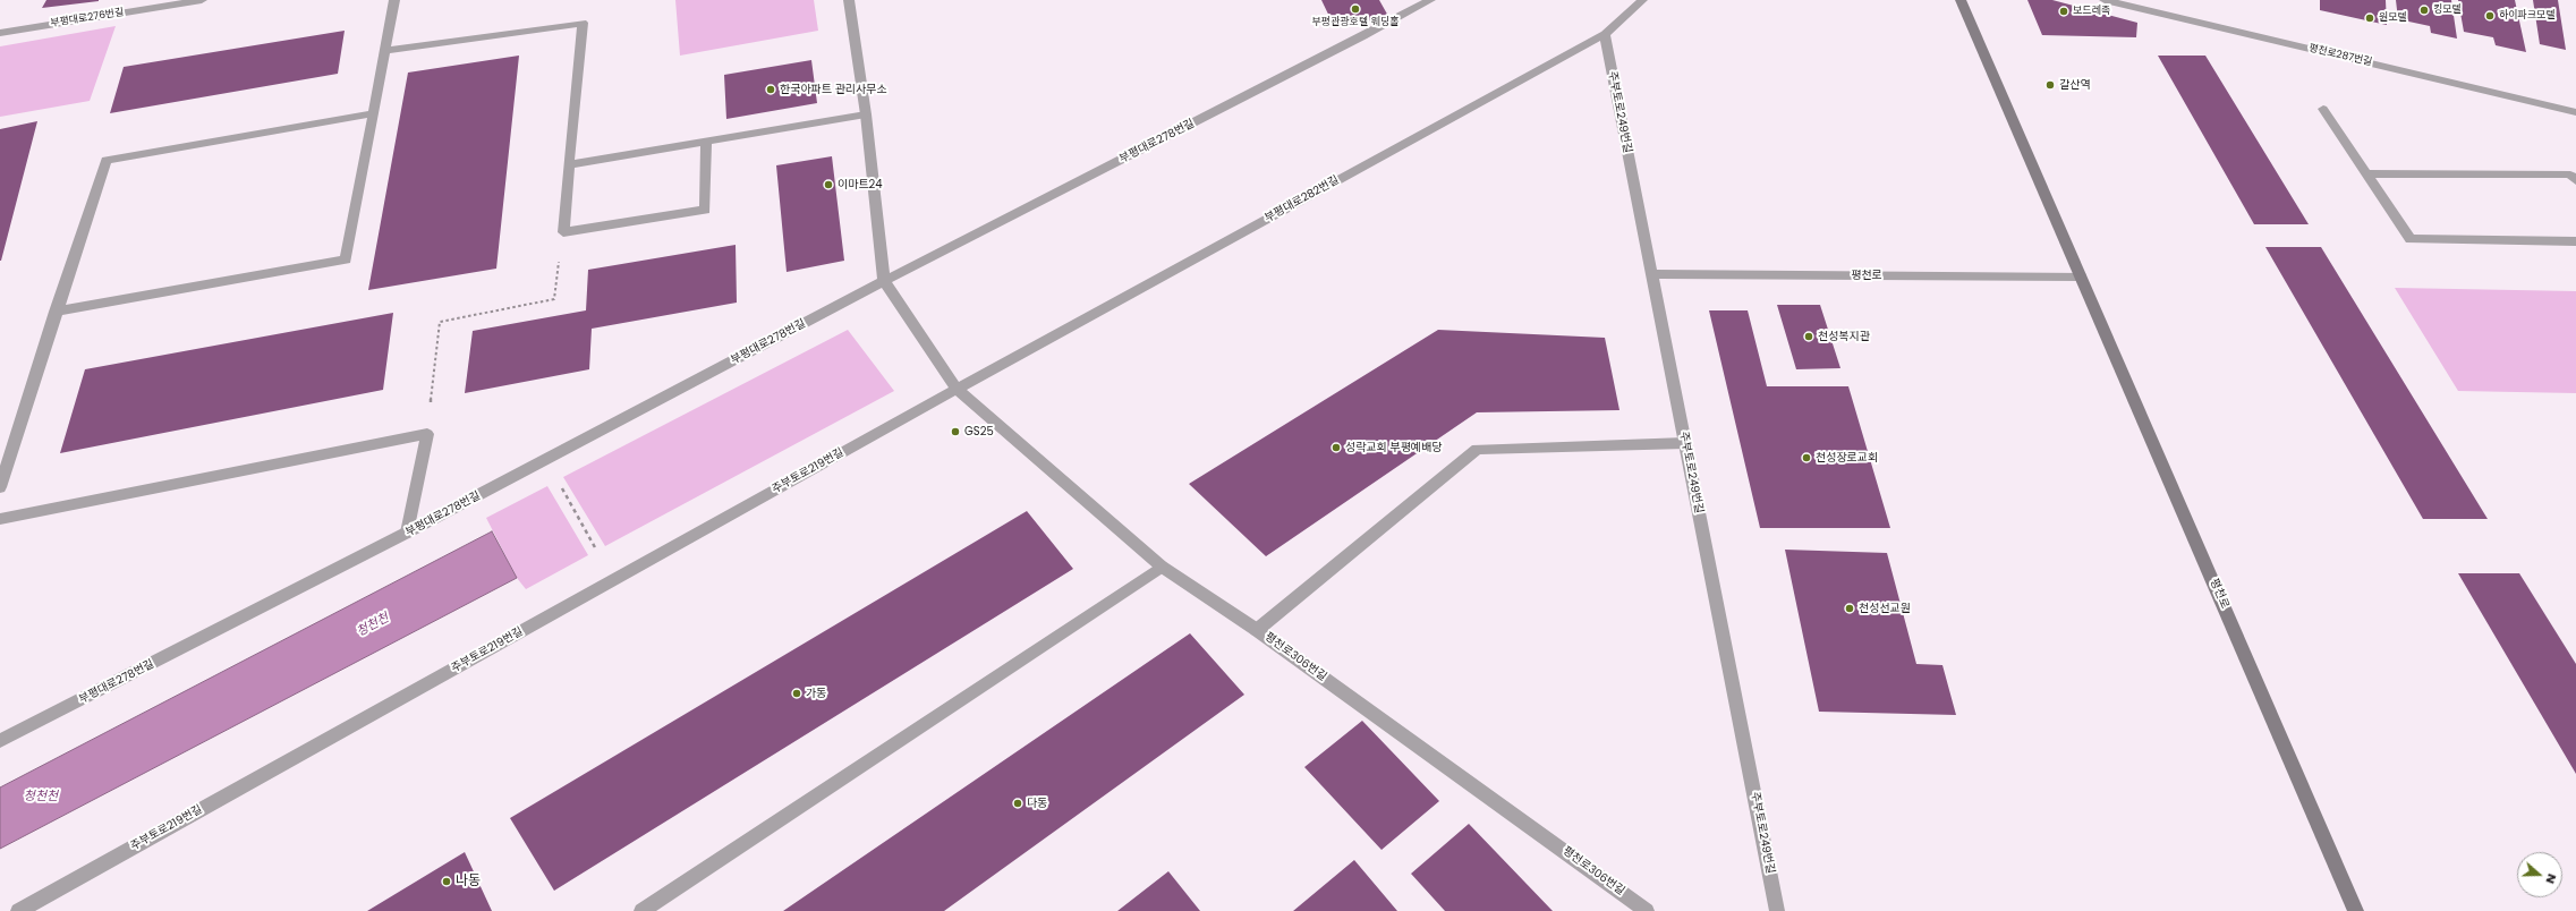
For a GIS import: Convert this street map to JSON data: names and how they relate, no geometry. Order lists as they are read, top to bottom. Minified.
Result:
{"streets":{"main road":["평천로"],"street":["부평대로276번길","평천로287번길","주부토로249번길","부평대로278번길","부평대로282번길","주부토로219번길","평천로306번길"]},"crossings":[["주부토로249번길","부평대로282번길"],["주부토로249번길","평천로"],["부평대로278번길","평천로306번길"],["부평대로282번길","주부토로219번길"],["부평대로282번길","평천로306번길"],["주부토로219번길","평천로306번길"]],"water":["청천천"],"places":["부평관광호텔 웨딩홀","킹모텔","보드레족","하이파크모텔","원모텔","갈산역","한국아파트 관리사무소","이마트24","천성복지관","GS25","성락교회 부평예배당","천성장로교회","천성선교원","가동","다동","나동"],"north":"right"}
